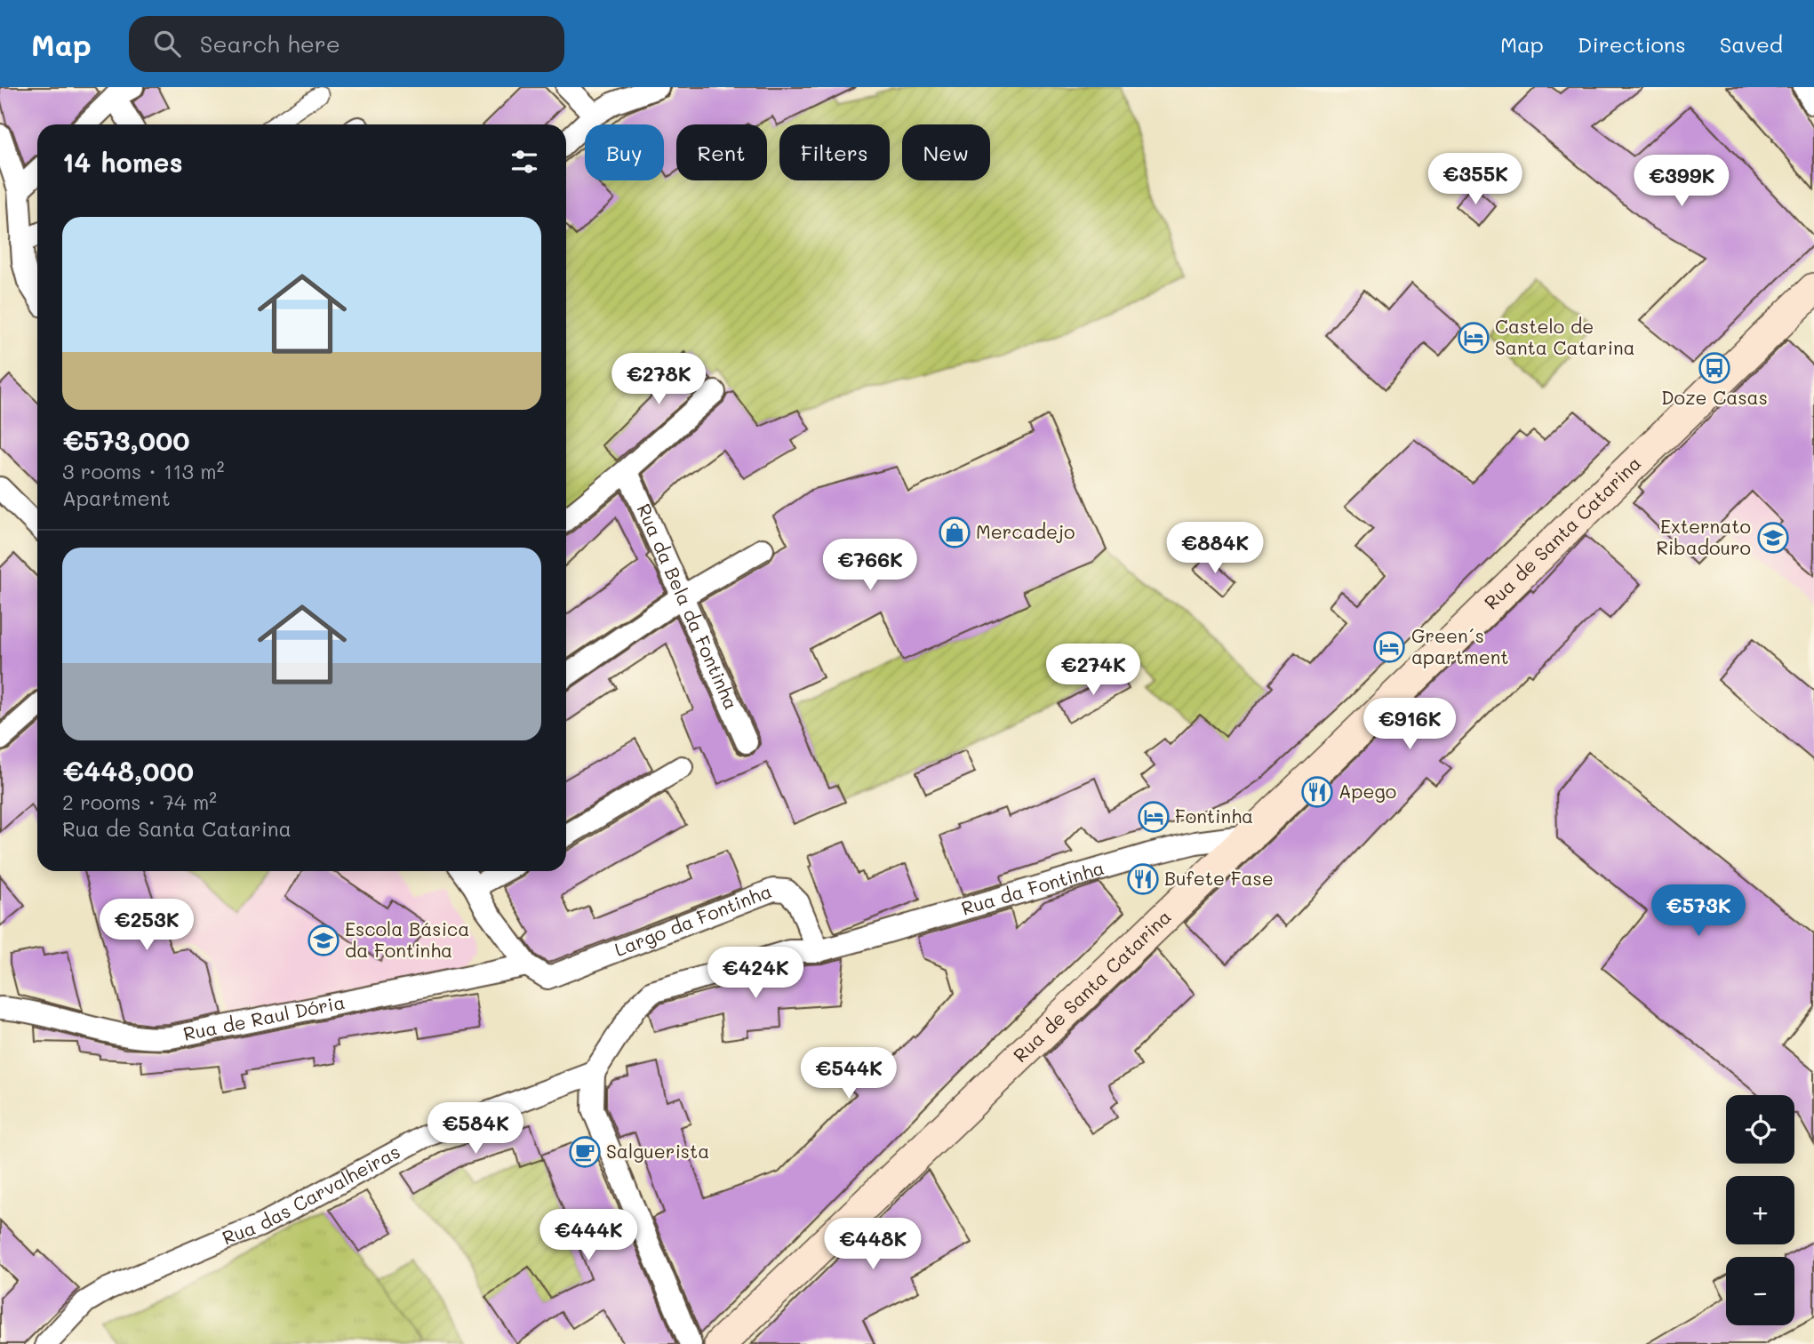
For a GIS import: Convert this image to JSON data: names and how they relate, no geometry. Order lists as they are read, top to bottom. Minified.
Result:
{"streets":{"main road":["Rua de Santa Catarina"],"street":["Rua da Bela da Fontinha","Rua da Fontinha","Largo da Fontinha","Rua de Raul Dória","Rua das Carvalheiras"]},"crossings":[["Rua de Santa Catarina","Rua da Fontinha"],["Rua da Fontinha","Largo da Fontinha"],["Largo da Fontinha","Rua de Raul Dória"]],"places":{"hotel":["Castelo de Santa Catarina","Green´s apartment","Fontinha"],"bus stop":["Doze Casas"],"shop":["Mercadejo"],"school or university":["Externato Ribadouro","Escola Básica da Fontinha"],"restaurant":["Apego","Bufete Fase"],"cafe":["Salguerista"]},"page":{"header":"Map","search":"Search here","nav":["Map","Directions","Saved"],"chip":["Buy","Rent","Filters","New"],"heading":"14 homes","price":["€355K","€399K","€278K","€884K","€766K","€274K","€916K","€573K","€253K","€424K","€544K","€584K","€444K","€448K"],"list":[{"name":"€573,000","note":"3 rooms · 113 m² · Apartment"},{"name":"€448,000","note":"2 rooms · 74 m² · Rua de Santa Catarina"}],"map_buttons":["+","−"]}}
